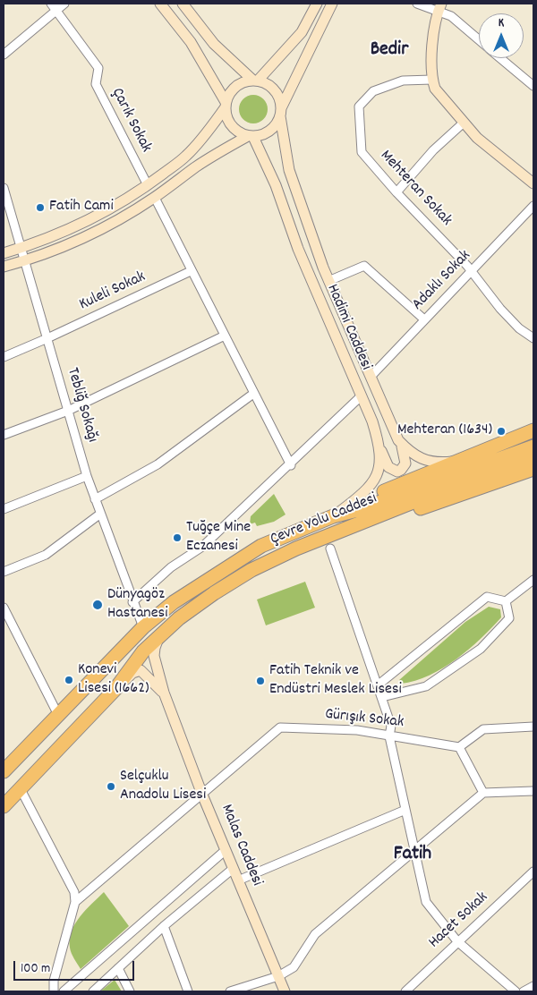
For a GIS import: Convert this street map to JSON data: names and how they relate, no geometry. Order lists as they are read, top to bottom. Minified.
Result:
{"streets":{"highway":["Çevre Yolu Caddesi"],"main road":["Hadimi Caddesi","Malas Caddesi"],"street":["Çarık Sokak","Mehteran Sokak","Adaklı Sokak","Kuleli Sokak","Tebliğ Sokağı","Gürışık Sokak","Hacet Sokak"]},"crossings":[["Mehteran Sokak","Adaklı Sokak"],["Adaklı Sokak","Hadimi Caddesi"],["Kuleli Sokak","Tebliğ Sokağı"],["Hadimi Caddesi","Çevre Yolu Caddesi"],["Tebliğ Sokağı","Çevre Yolu Caddesi"],["Çevre Yolu Caddesi","Malas Caddesi"],["Gürışık Sokak","Malas Caddesi"]],"districts":["Bedir","Fatih"],"places":["Fatih Cami","Mehteran (1634)","Tuğçe Mine Eczanesi","Dünyagöz Hastanesi","Konevi Lisesi (1662)","Fatih Teknik ve Endüstri Meslek Lisesi","Selçuklu Anadolu Lisesi"],"scale_bar":"100 m","north":"top"}
